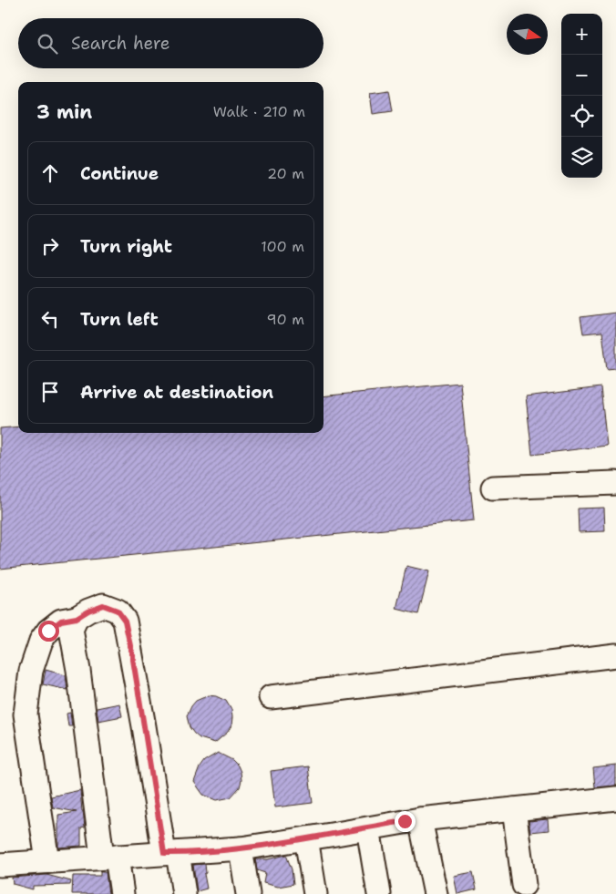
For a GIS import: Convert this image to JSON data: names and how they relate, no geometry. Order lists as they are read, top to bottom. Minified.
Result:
{"north":"right","page":{"map_buttons":["+","−"],"search":"Search here","heading":["3 min","Walk · 210 m"],"list":[["Continue","20 m"],["Turn right","100 m"],["Turn left","90 m"],"Arrive at destination"]}}
